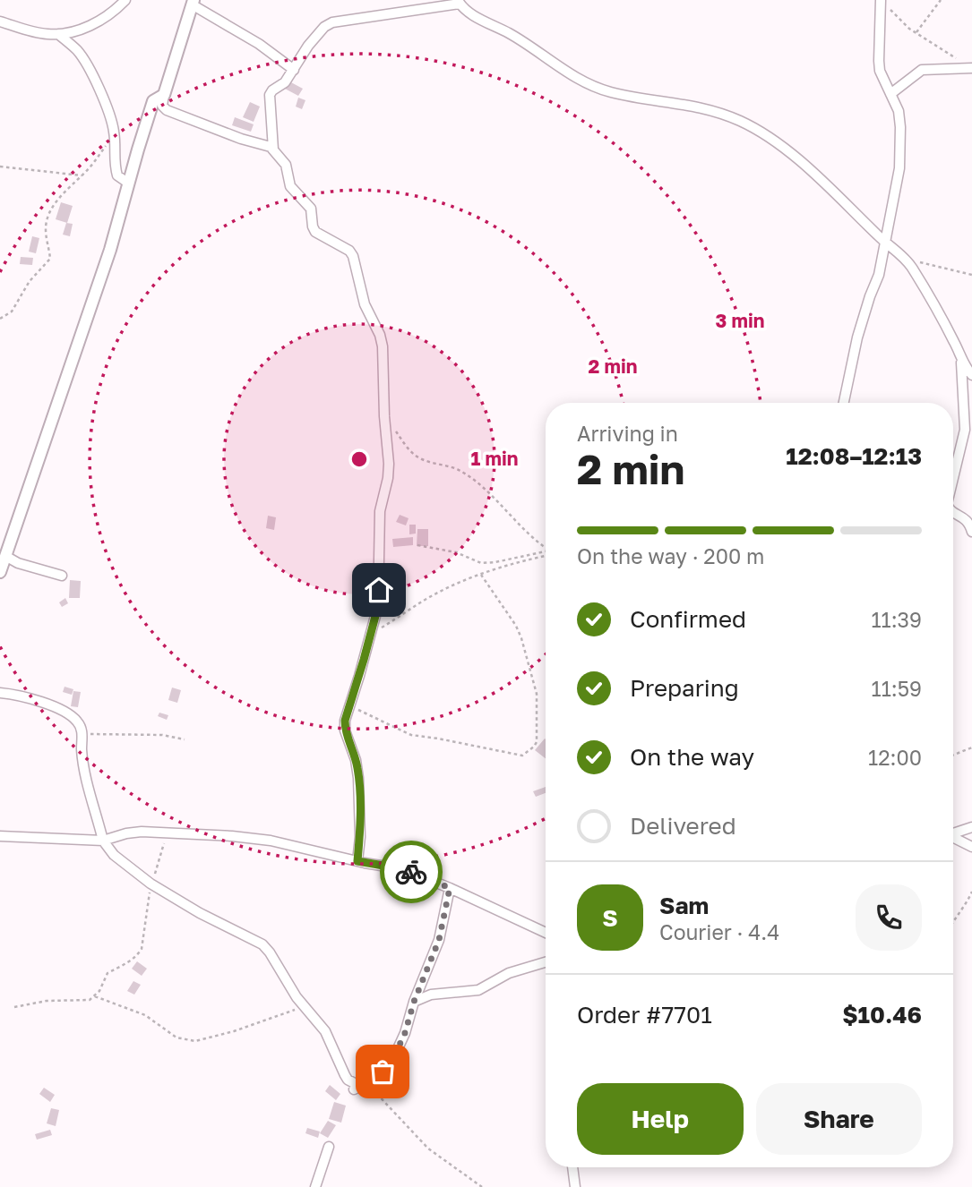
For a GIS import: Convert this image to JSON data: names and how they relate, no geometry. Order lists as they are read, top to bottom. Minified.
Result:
{"page":{"heading":["2 min","Arriving in","12:08–12:13"],"panel":["Sam","Courier · 4.4","Order #7701","$10.46"],"bar":"On the way · 200 m","list":[["Confirmed","11:39"],["Preparing","11:59"],["On the way","12:00"],"Delivered"],"round":"S","buttons":["Help","Share"]},"rings":["3 min","2 min","1 min"]}
